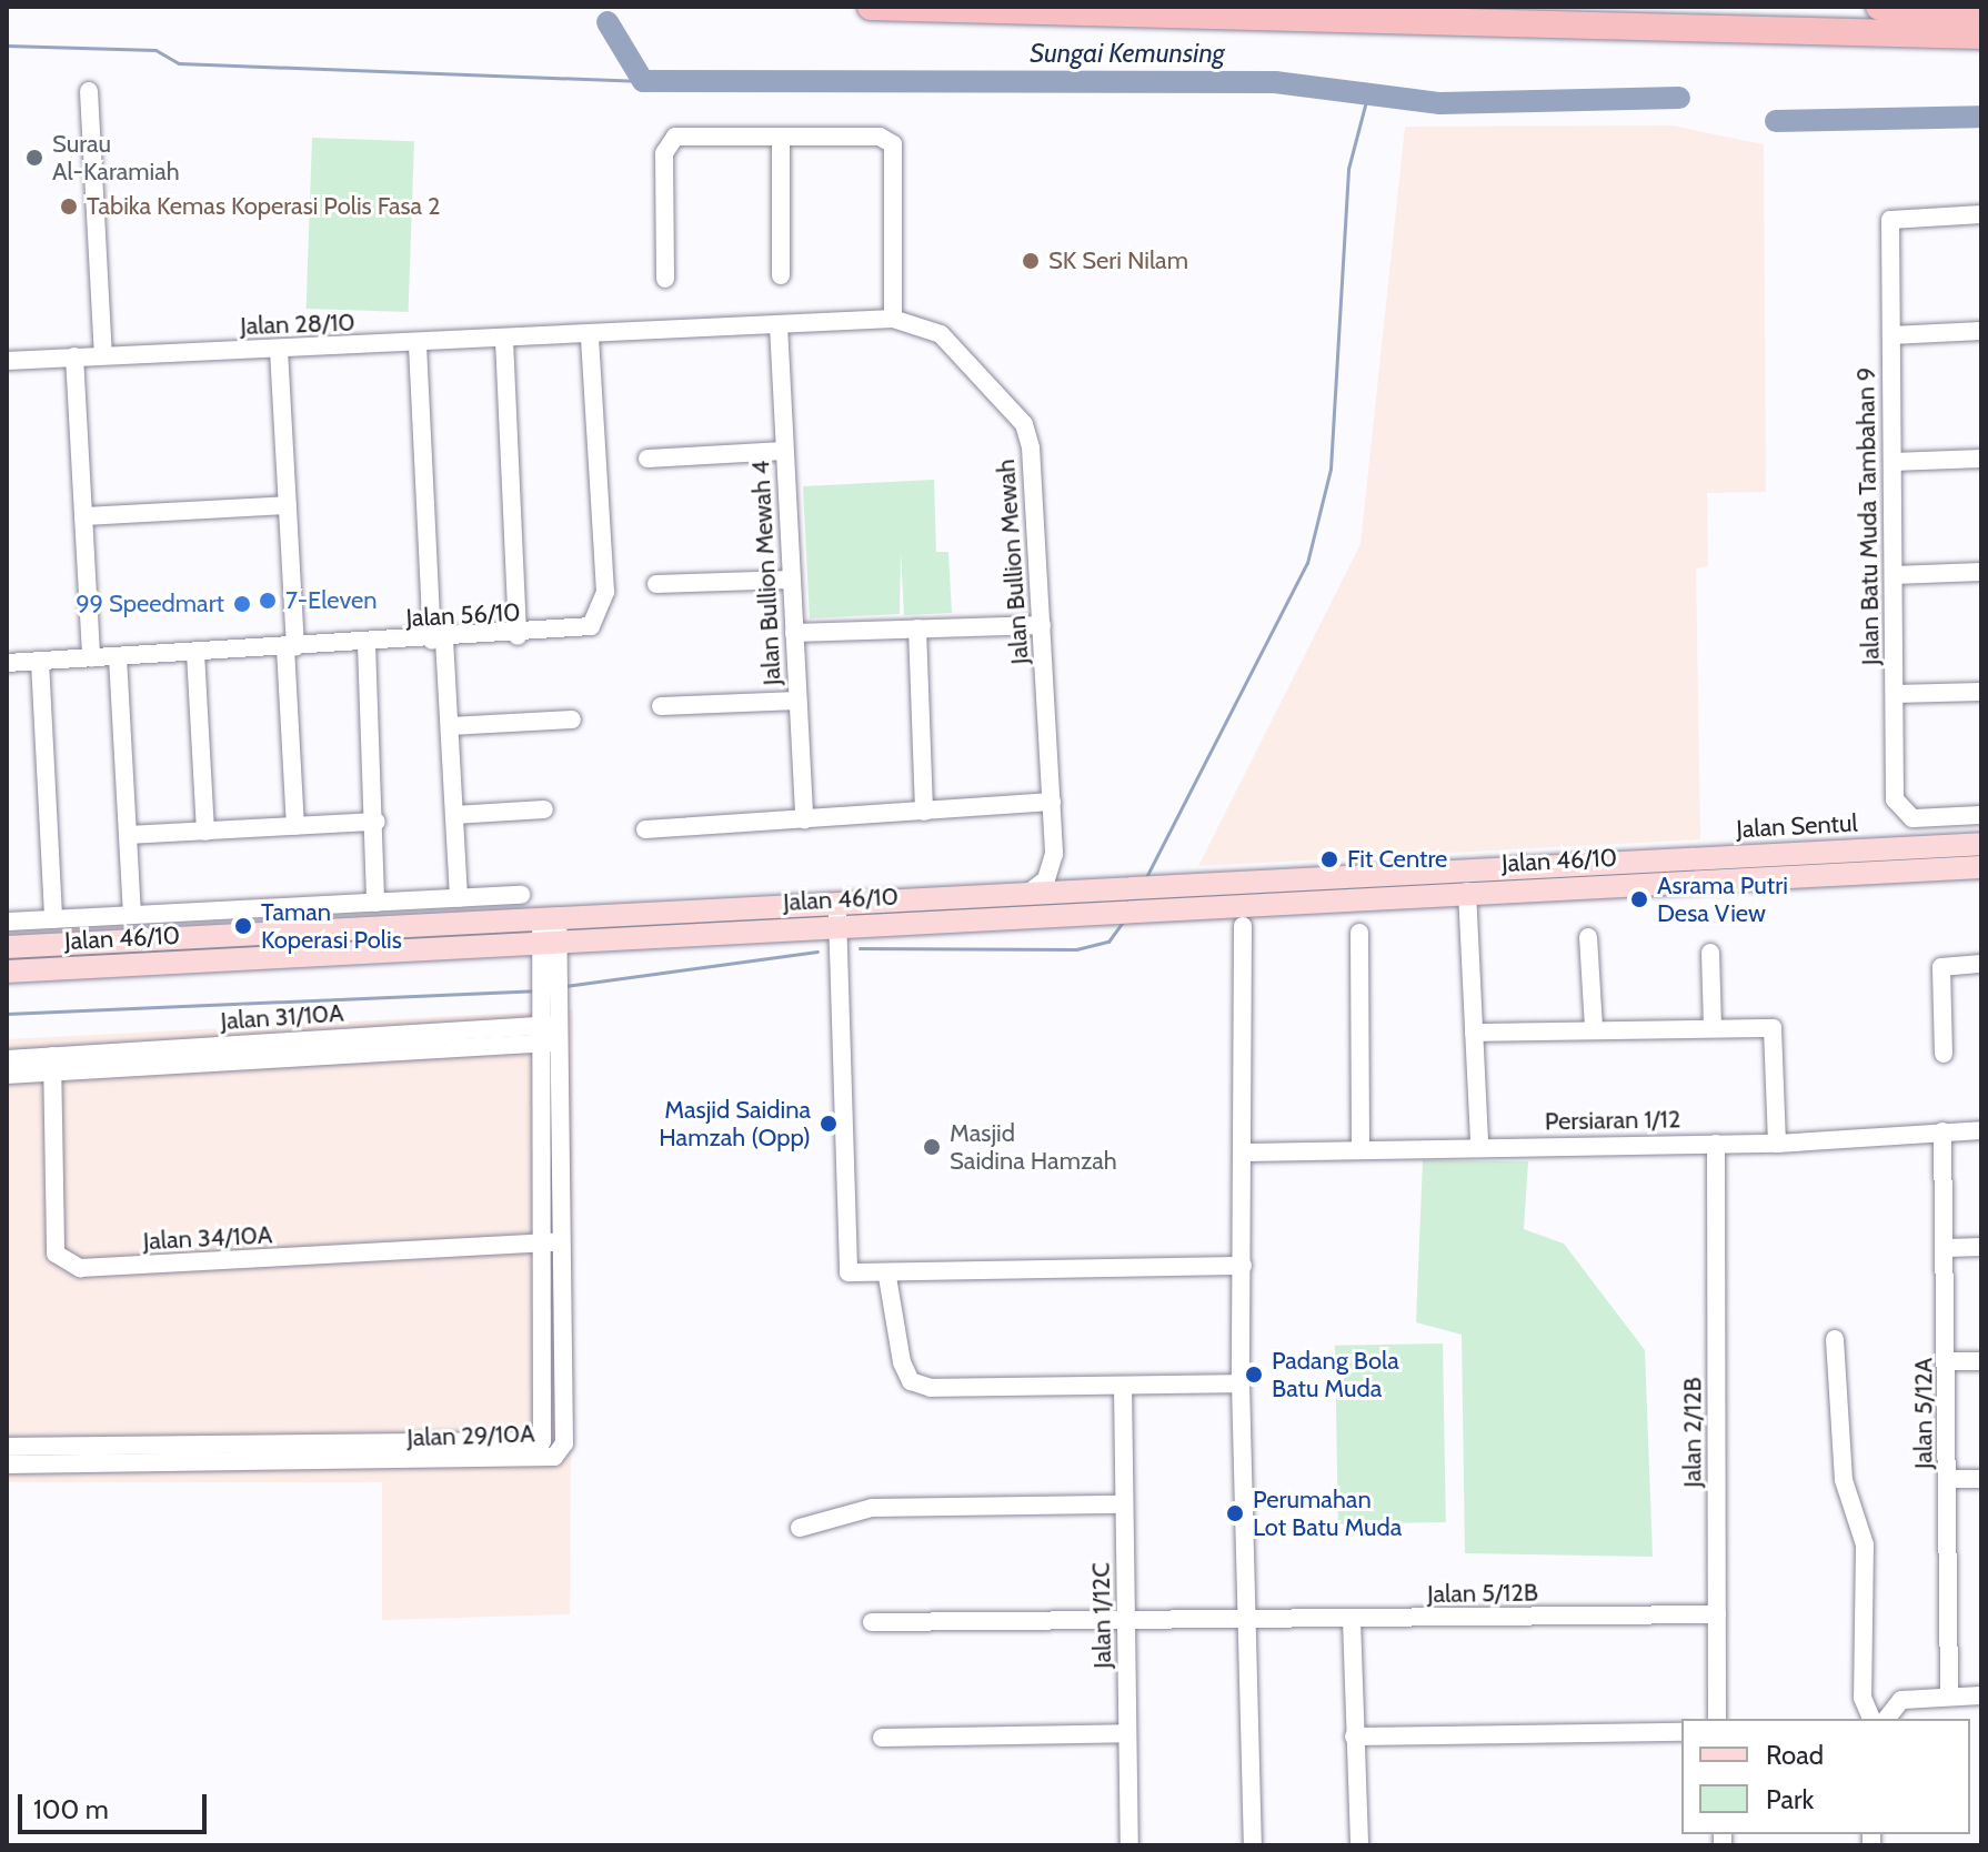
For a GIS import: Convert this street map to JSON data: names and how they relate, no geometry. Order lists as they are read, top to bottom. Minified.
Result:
{"streets":{"main road":["Jalan Sentul","Jalan 46/10"],"street":["Jalan 28/10","Jalan Batu Muda Tambahan 9","Jalan Bullion Mewah","Jalan Bullion Mewah 4","Jalan 56/10","Jalan 31/10A","Persiaran 1/12","Jalan 34/10A","Jalan 5/12A","Jalan 2/12B","Jalan 29/10A","Jalan 5/12B","Jalan 1/12C"]},"crossings":[["Jalan 28/10","Jalan Bullion Mewah"],["Jalan 28/10","Jalan 56/10"],["Jalan Bullion Mewah","Jalan Bullion Mewah 4"],["Jalan Bullion Mewah","Jalan 56/10"],["Jalan Sentul","Jalan 46/10"],["Jalan 46/10","Jalan 29/10A"],["Jalan 31/10A","Jalan 34/10A"],["Jalan 31/10A","Jalan 29/10A"],["Persiaran 1/12","Jalan 5/12A"],["Persiaran 1/12","Jalan 2/12B"],["Jalan 34/10A","Jalan 29/10A"],["Jalan 2/12B","Jalan 5/12B"],["Jalan 5/12B","Jalan 1/12C"]],"water":["Sungai Kemunsing"],"places":["Surau Al-Karamiah","Tabika Kemas Koperasi Polis Fasa 2","SK Seri Nilam","7-Eleven","99 Speedmart","Fit Centre","Asrama Putri Desa View","Taman Koperasi Polis","Masjid Saidina Hamzah (Opp)","Masjid Saidina Hamzah","Padang Bola Batu Muda","Perumahan Lot Batu Muda"],"legend":["Road","Park"],"scale_bar":"100 m"}
